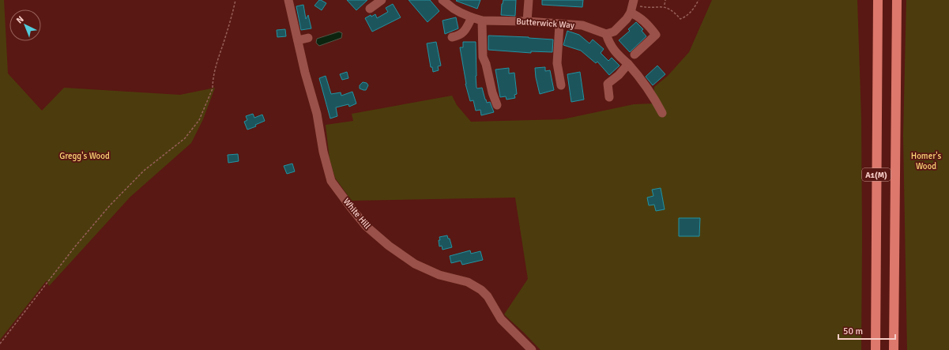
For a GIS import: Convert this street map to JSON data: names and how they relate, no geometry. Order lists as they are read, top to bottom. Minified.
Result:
{"streets":{"highway":["A1(M)"],"street":["Butterwick Way","White Hill"]},"parks":["Gregg's Wood","Homer's Wood"],"scale_bar":"50 m","north":"top left"}
